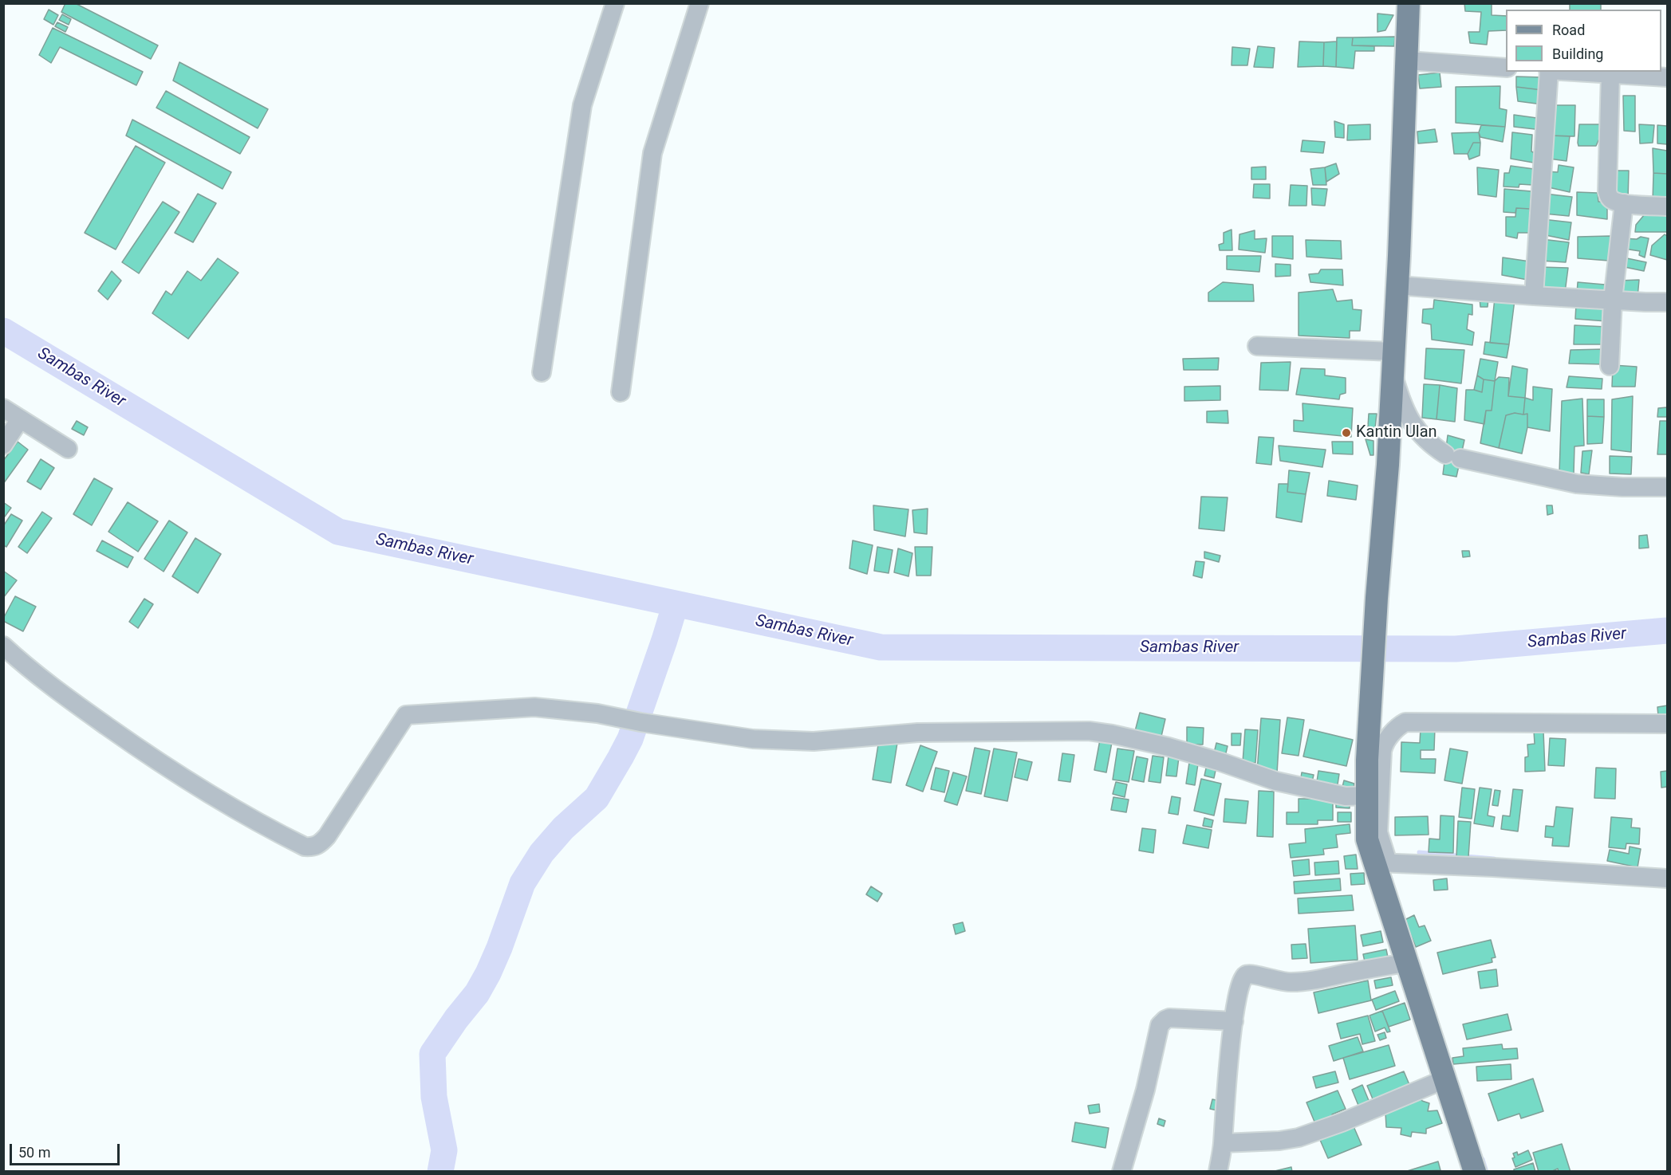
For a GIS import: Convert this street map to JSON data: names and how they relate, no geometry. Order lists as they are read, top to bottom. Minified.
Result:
{"water":["Sambas River"],"places":["Kantin Ulan"],"legend":["Road","Building"],"scale_bar":"50 m"}
